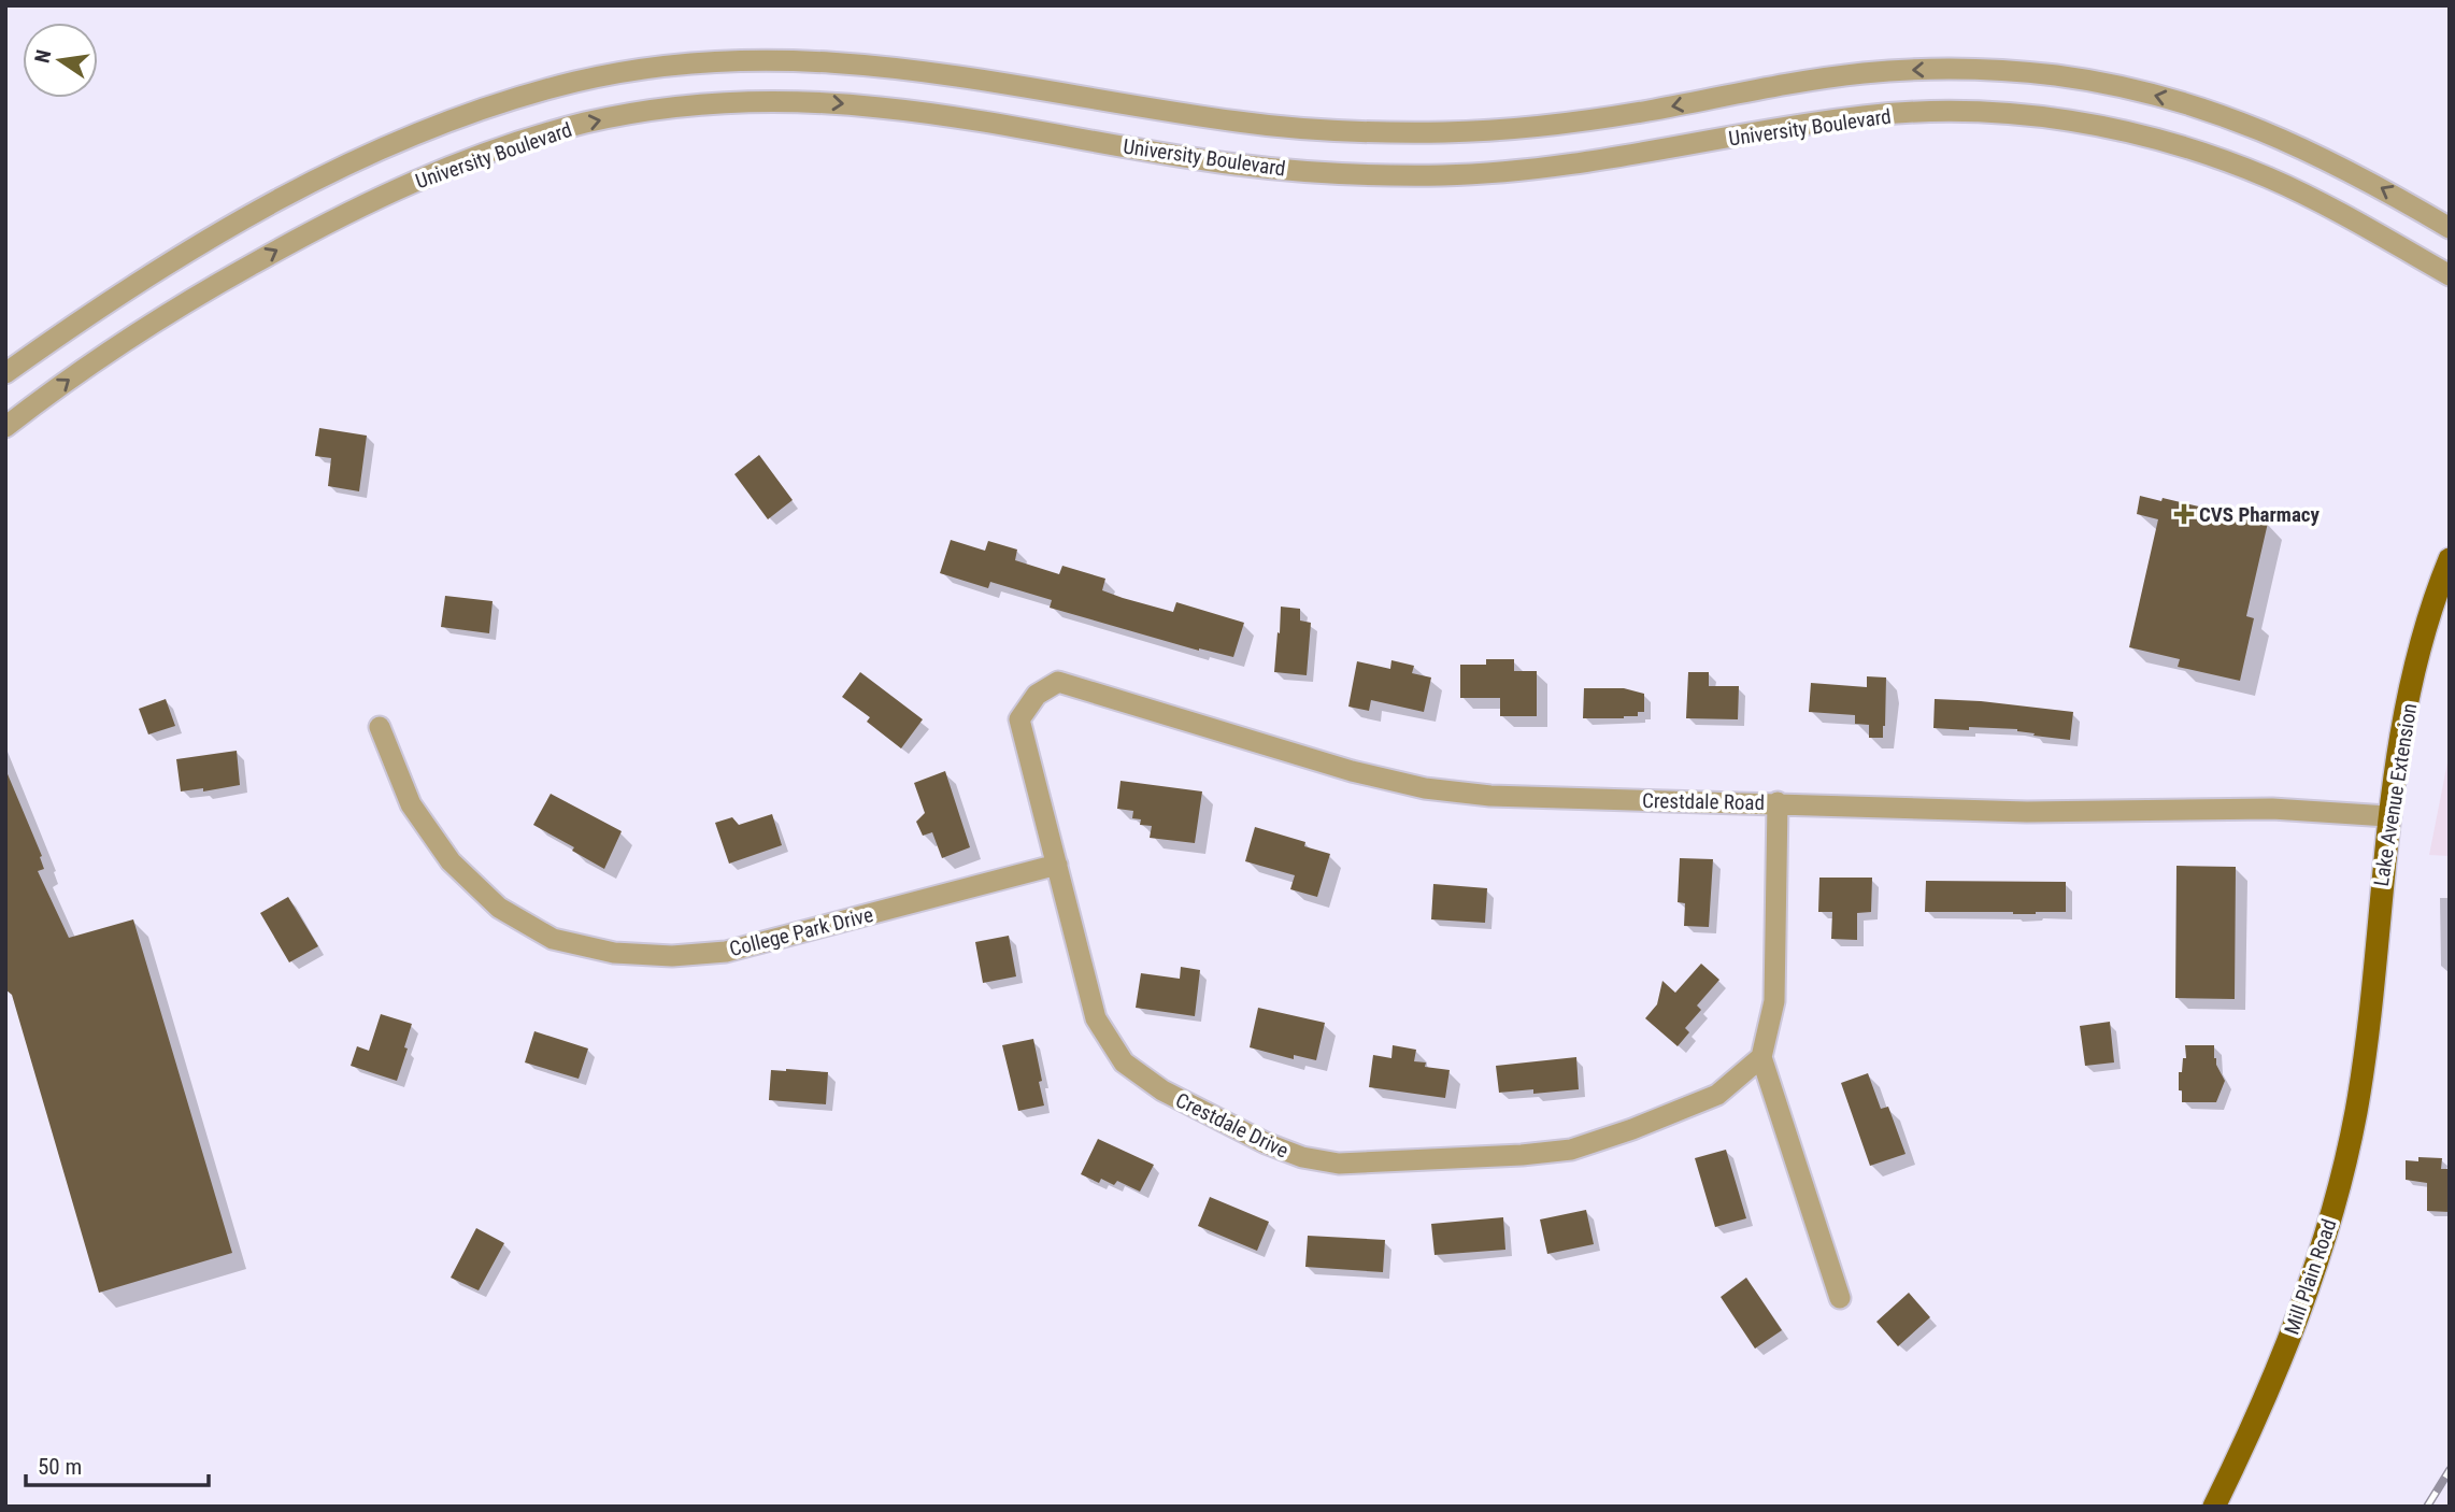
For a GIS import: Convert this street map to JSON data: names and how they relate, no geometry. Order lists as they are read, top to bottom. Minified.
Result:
{"streets":{"main road":["Lake Avenue Extension","Mill Plain Road"],"street":["University Boulevard","Crestdale Road","College Park Drive","Crestdale Drive"]},"crossings":[["Lake Avenue Extension","Crestdale Road"],["Lake Avenue Extension","Mill Plain Road"],["Crestdale Road","Crestdale Drive"],["College Park Drive","Crestdale Drive"]],"places":{"health":["CVS Pharmacy"]},"scale_bar":"50 m","north":"left"}
